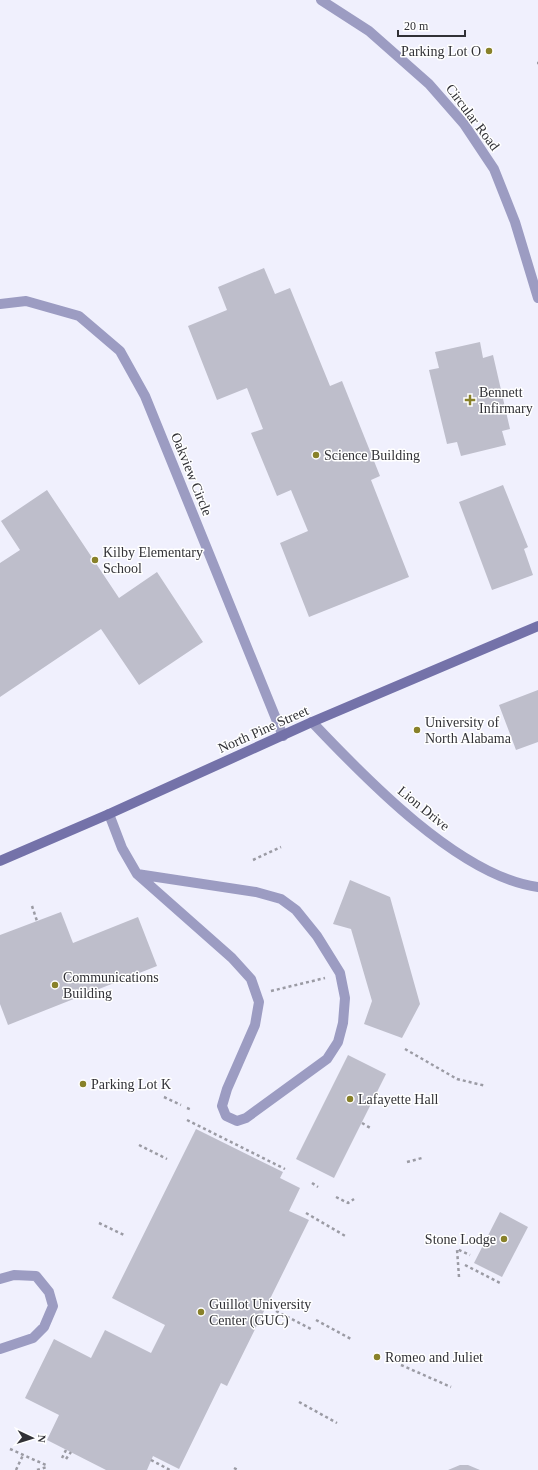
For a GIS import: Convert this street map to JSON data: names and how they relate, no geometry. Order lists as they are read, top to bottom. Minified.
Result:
{"streets":{"main road":["North Pine Street"],"street":["Circular Road","Oakview Circle","Lion Drive"]},"crossings":[["Oakview Circle","North Pine Street"],["North Pine Street","Lion Drive"]],"places":{"other":["Parking Lot O","Science Building","Kilby Elementary School","University of North Alabama","Communications Building","Parking Lot K","Lafayette Hall","Stone Lodge","Guillot University Center (GUC)","Romeo and Juliet"],"health":["Bennett Infirmary"]},"scale_bar":"20 m","north":"right"}
